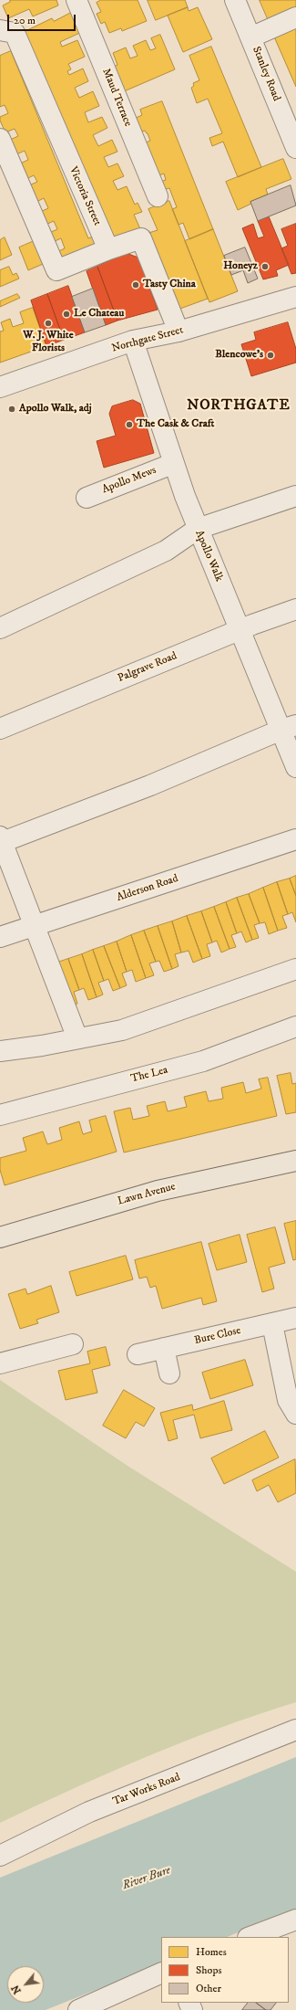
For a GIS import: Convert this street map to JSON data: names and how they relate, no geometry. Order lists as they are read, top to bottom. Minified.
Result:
{"streets":{"main road":["Lawn Avenue"],"street":["Stanley Road","Maud Terrace","Victoria Street","Northgate Street","Apollo Mews","Apollo Walk","Palgrave Road","Alderson Road","The Lea","Bure Close","Tar Works Road"]},"crossings":[["Northgate Street","Apollo Walk"],["Apollo Mews","Apollo Walk"],["Apollo Walk","Palgrave Road"]],"districts":["NORTHGATE"],"water":["River Bure"],"places":["Honeyz","Tasty China","Le Chateau","W. J. White Florists","Blencowe's","Apollo Walk, adj","The Cask & Craft"],"legend":["Homes","Shops","Other"],"scale_bar":"20 m","north":"bottom left"}
